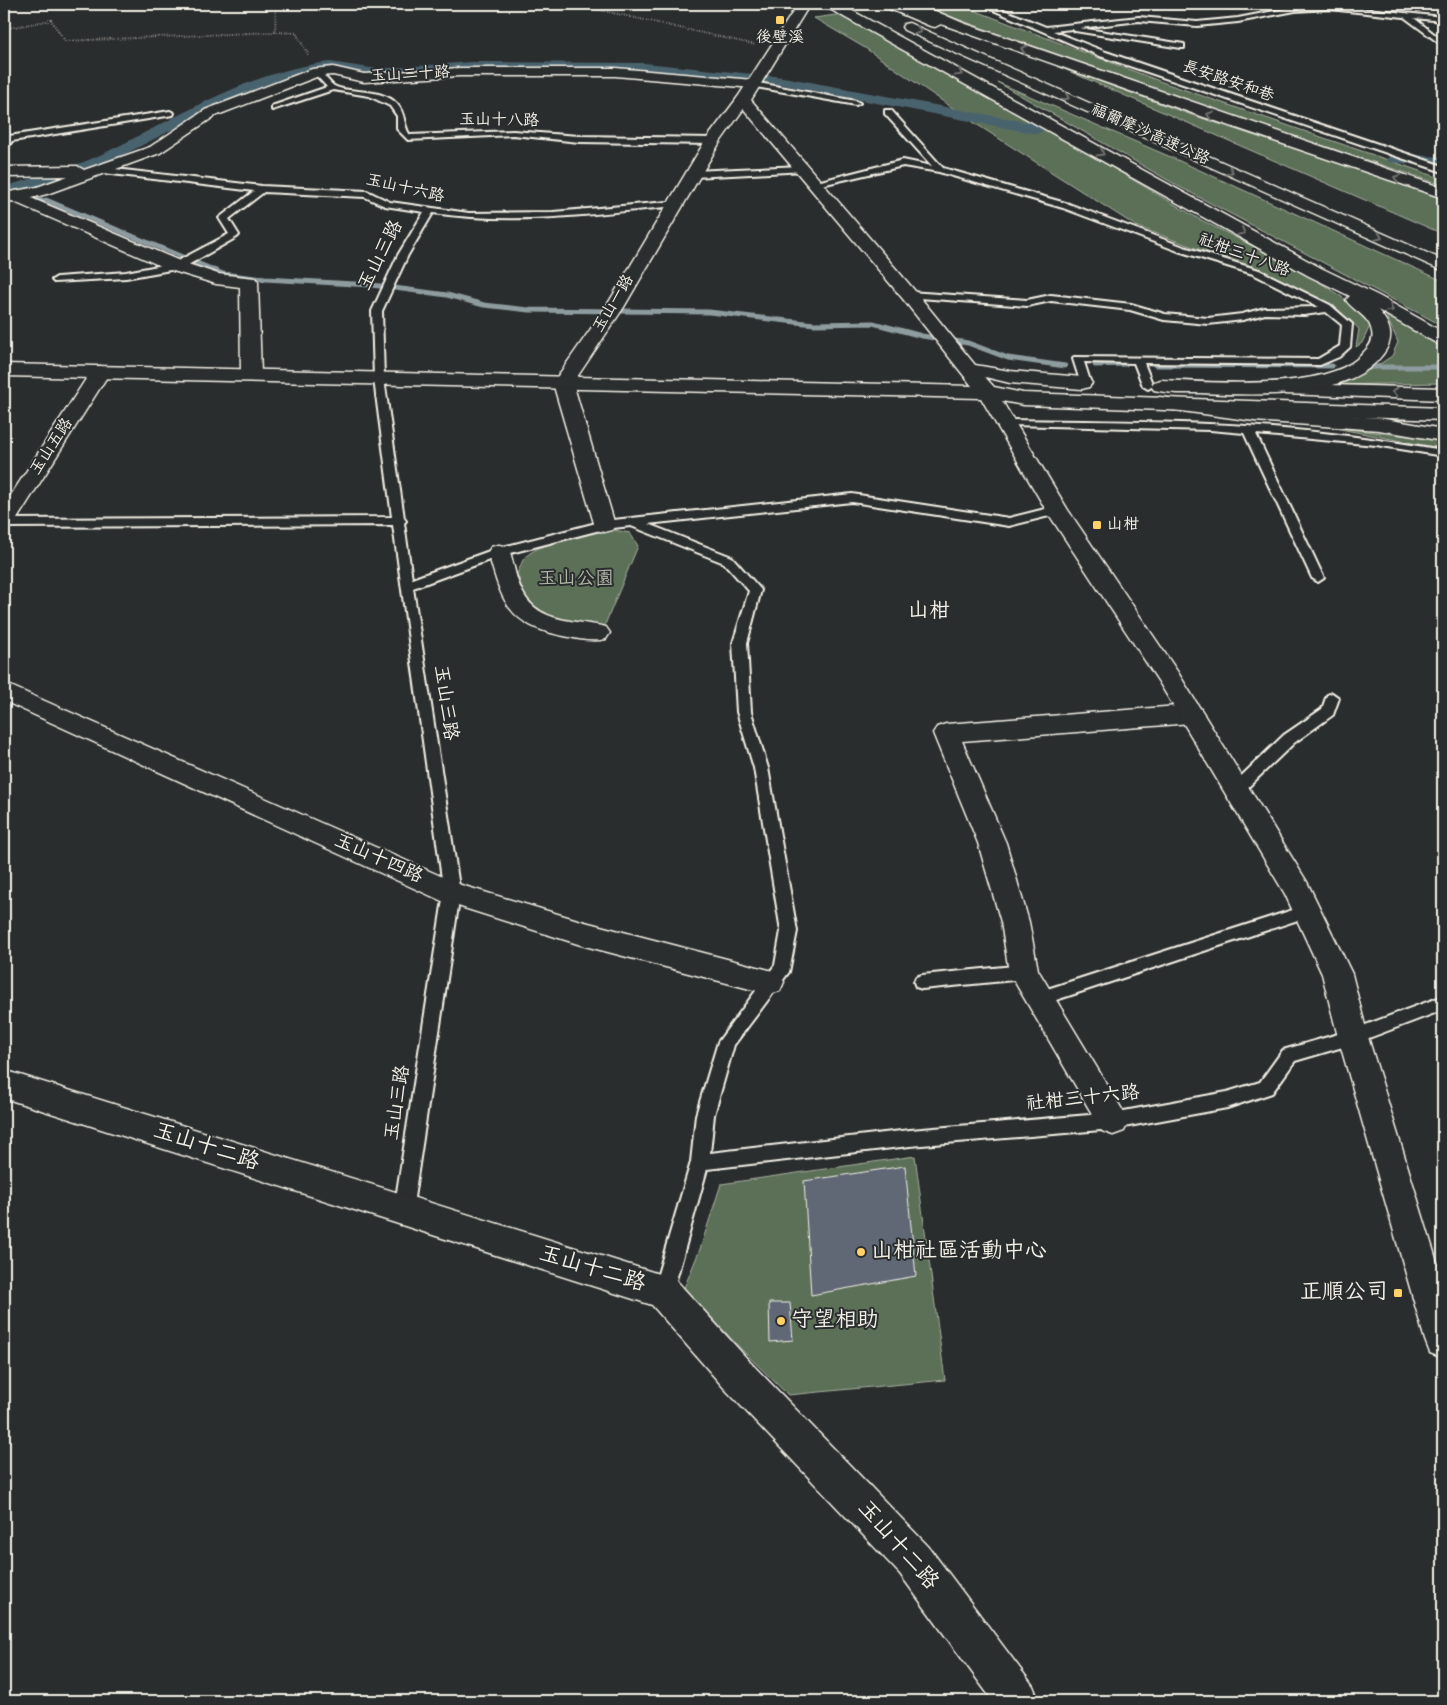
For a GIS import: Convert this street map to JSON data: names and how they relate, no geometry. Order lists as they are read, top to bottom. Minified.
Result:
{"streets":{"main road":["玉山二十路","福爾摩沙高速公路","玉山一路","玉山五路","玉山十四路","玉山十二路"],"lane":["長安路安和巷","玉山十八路","玉山十六路","玉山三路","社柑三十八路","社柑三十六路"]},"crossings":[["玉山二十路","玉山十六路"],["玉山二十路","玉山一路"],["玉山十八路","玉山一路"],["玉山十六路","玉山三路"],["玉山十六路","玉山一路"],["玉山三路","玉山十四路"],["玉山三路","玉山十二路"]],"districts":["山柑"],"parks":["玉山公園"],"places":{"transit":["後壁溪","山柑","正順公司"],"other":["山柑社區活動中心","守望相助"]}}
